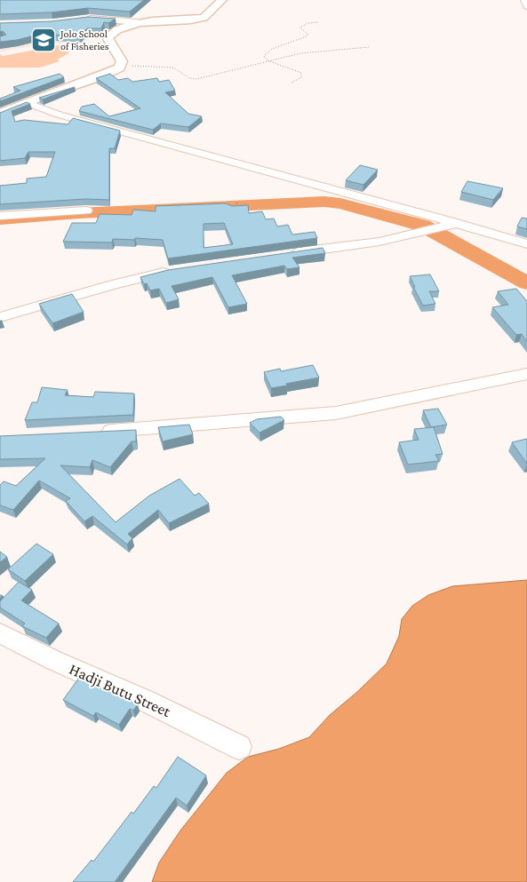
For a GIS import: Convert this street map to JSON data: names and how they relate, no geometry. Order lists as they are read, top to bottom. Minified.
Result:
{"streets":{"street":["Hadji Butu Street"]},"places":{"school or university":["Jolo School of Fisheries"]}}
